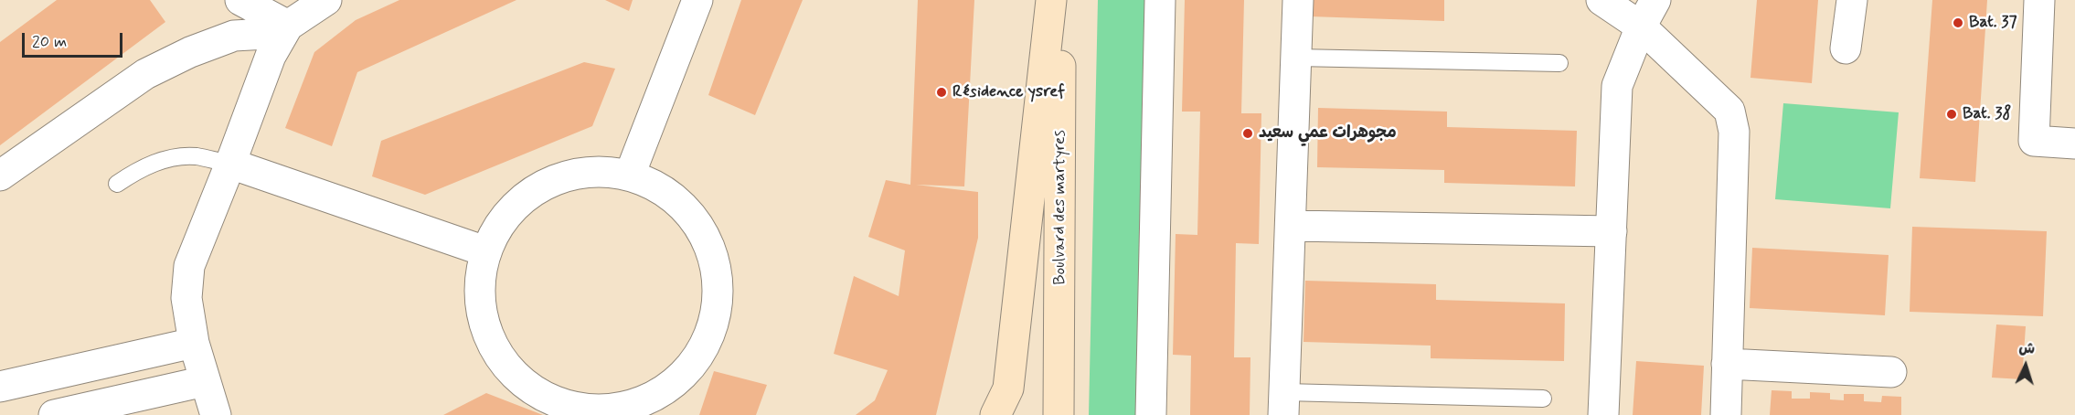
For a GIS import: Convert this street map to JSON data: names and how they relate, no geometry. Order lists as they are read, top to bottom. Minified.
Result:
{"streets":{"main road":["Boulvard des martyres"]},"places":["Bat. 37","Résidence ysref","Bat. 38","مجوهرات عمي سعيد"],"scale_bar":"20 m","north":"top"}
